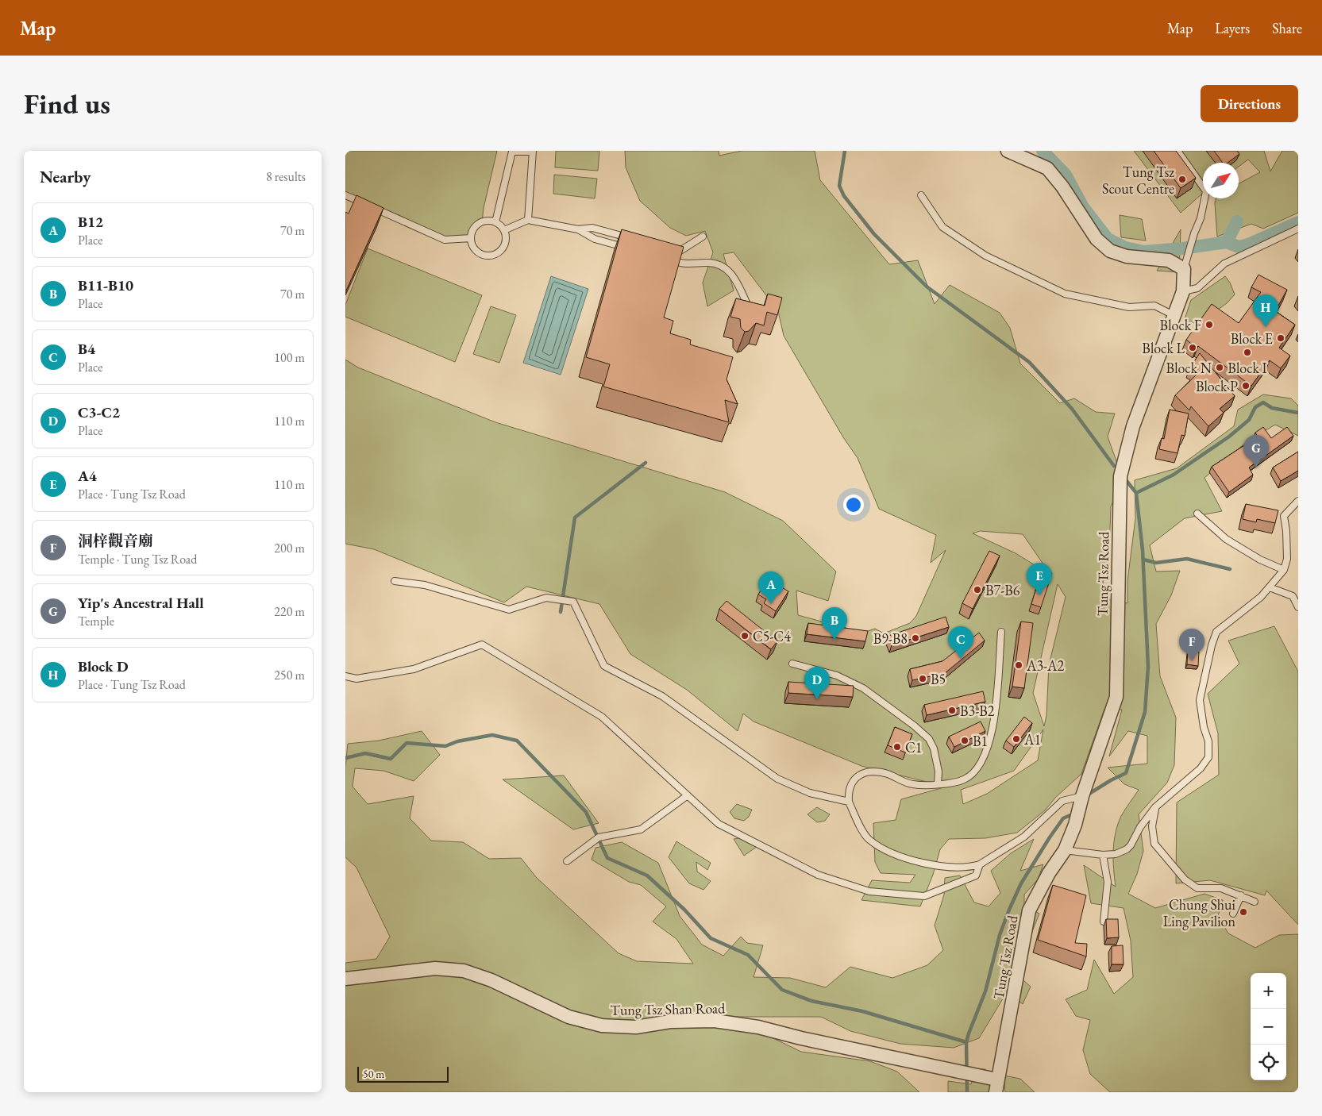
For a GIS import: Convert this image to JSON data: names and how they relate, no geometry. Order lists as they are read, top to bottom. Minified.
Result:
{"streets":{"street":["Tung Tsz Road","Tung Tsz Shan Road"]},"crossings":[["Tung Tsz Road","Tung Tsz Shan Road"]],"places":["Tung Tsz Scout Centre","Block F","Block E","Block L","Block I","Block N","Block P","B7-B6","C5-C4","B9-B8","A3-A2","B5","B3-B2","A1","B1","C1","Chung Shui Ling Pavilion"],"scale_bar":"50 m","north":"top right","page":{"header":"Map","nav":["Map","Layers","Share"],"buttons":"Directions","title":"Find us","heading":["Nearby","8 results"],"list":[{"mark":"A","name":"B12","note":"Place","value":"70 m"},{"mark":"B","name":"B11-B10","note":"Place","value":"70 m"},{"mark":"C","name":"B4","note":"Place","value":"100 m"},{"mark":"D","name":"C3-C2","note":"Place","value":"110 m"},{"mark":"E","name":"A4","note":"Place · Tung Tsz Road","value":"110 m"},{"mark":"F","name":"洞梓觀音廟","note":"Temple · Tung Tsz Road","value":"200 m"},{"mark":"G","name":"Yip's Ancestral Hall","note":"Temple","value":"220 m"},{"mark":"H","name":"Block D","note":"Place · Tung Tsz Road","value":"250 m"}],"pins":["H","G","E","A","B","C","F","D"],"map_buttons":["+","−"],"scale":"50 m"}}
